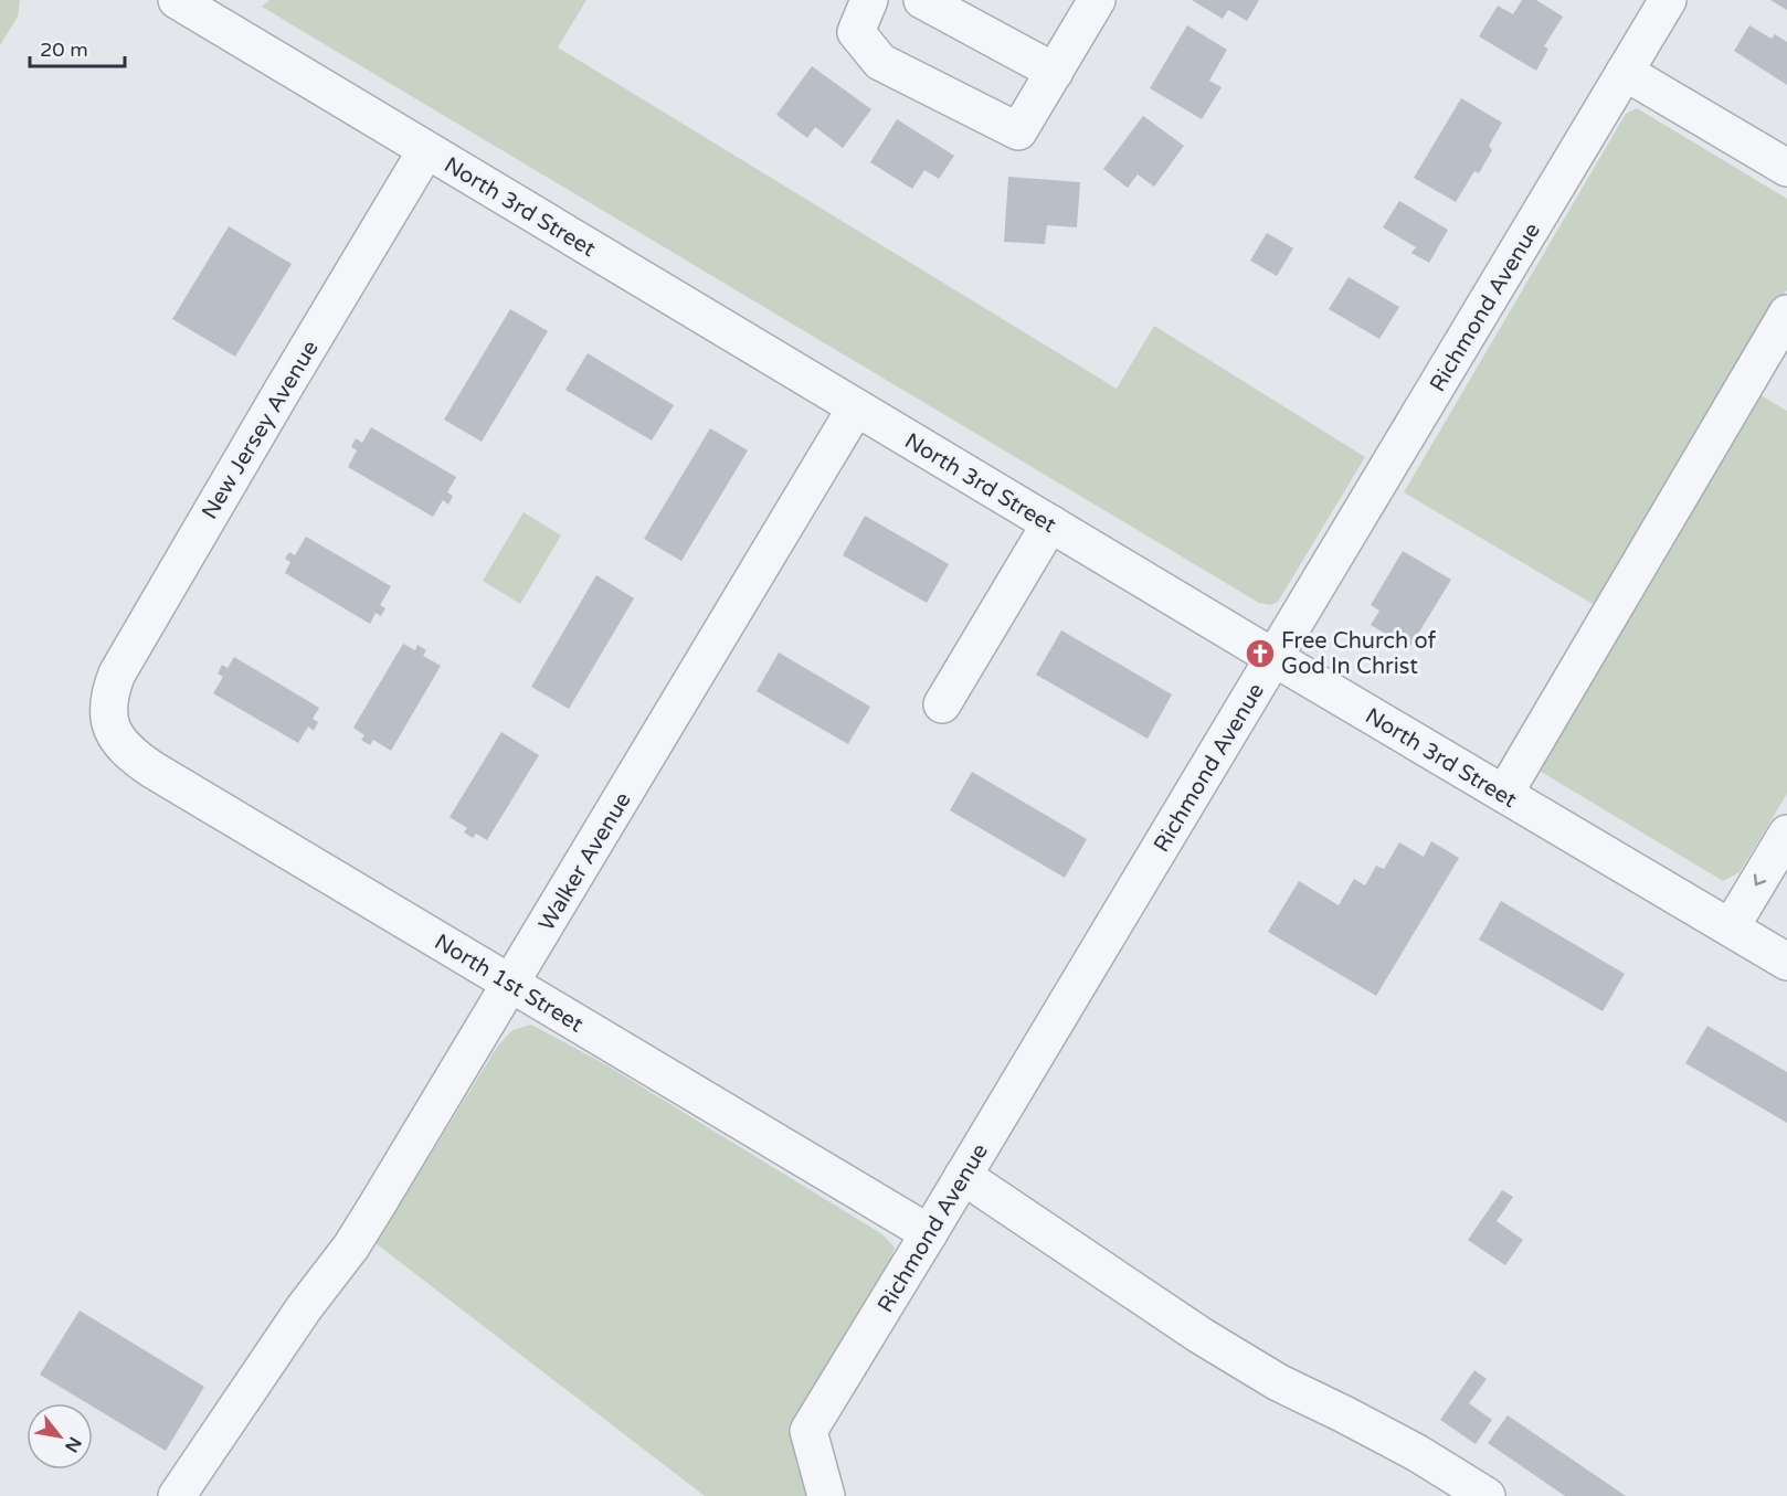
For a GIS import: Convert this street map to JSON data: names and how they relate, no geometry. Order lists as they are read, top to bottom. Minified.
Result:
{"streets":{"street":["North 3rd Street","Richmond Avenue","New Jersey Avenue","Walker Avenue","North 1st Street"]},"crossings":[["North 3rd Street","Richmond Avenue"],["North 3rd Street","New Jersey Avenue"],["North 3rd Street","Walker Avenue"],["Richmond Avenue","North 1st Street"],["New Jersey Avenue","North 1st Street"],["Walker Avenue","North 1st Street"]],"places":{"church":["Free Church of God In Christ"]},"scale_bar":"20 m","north":"bottom right"}
